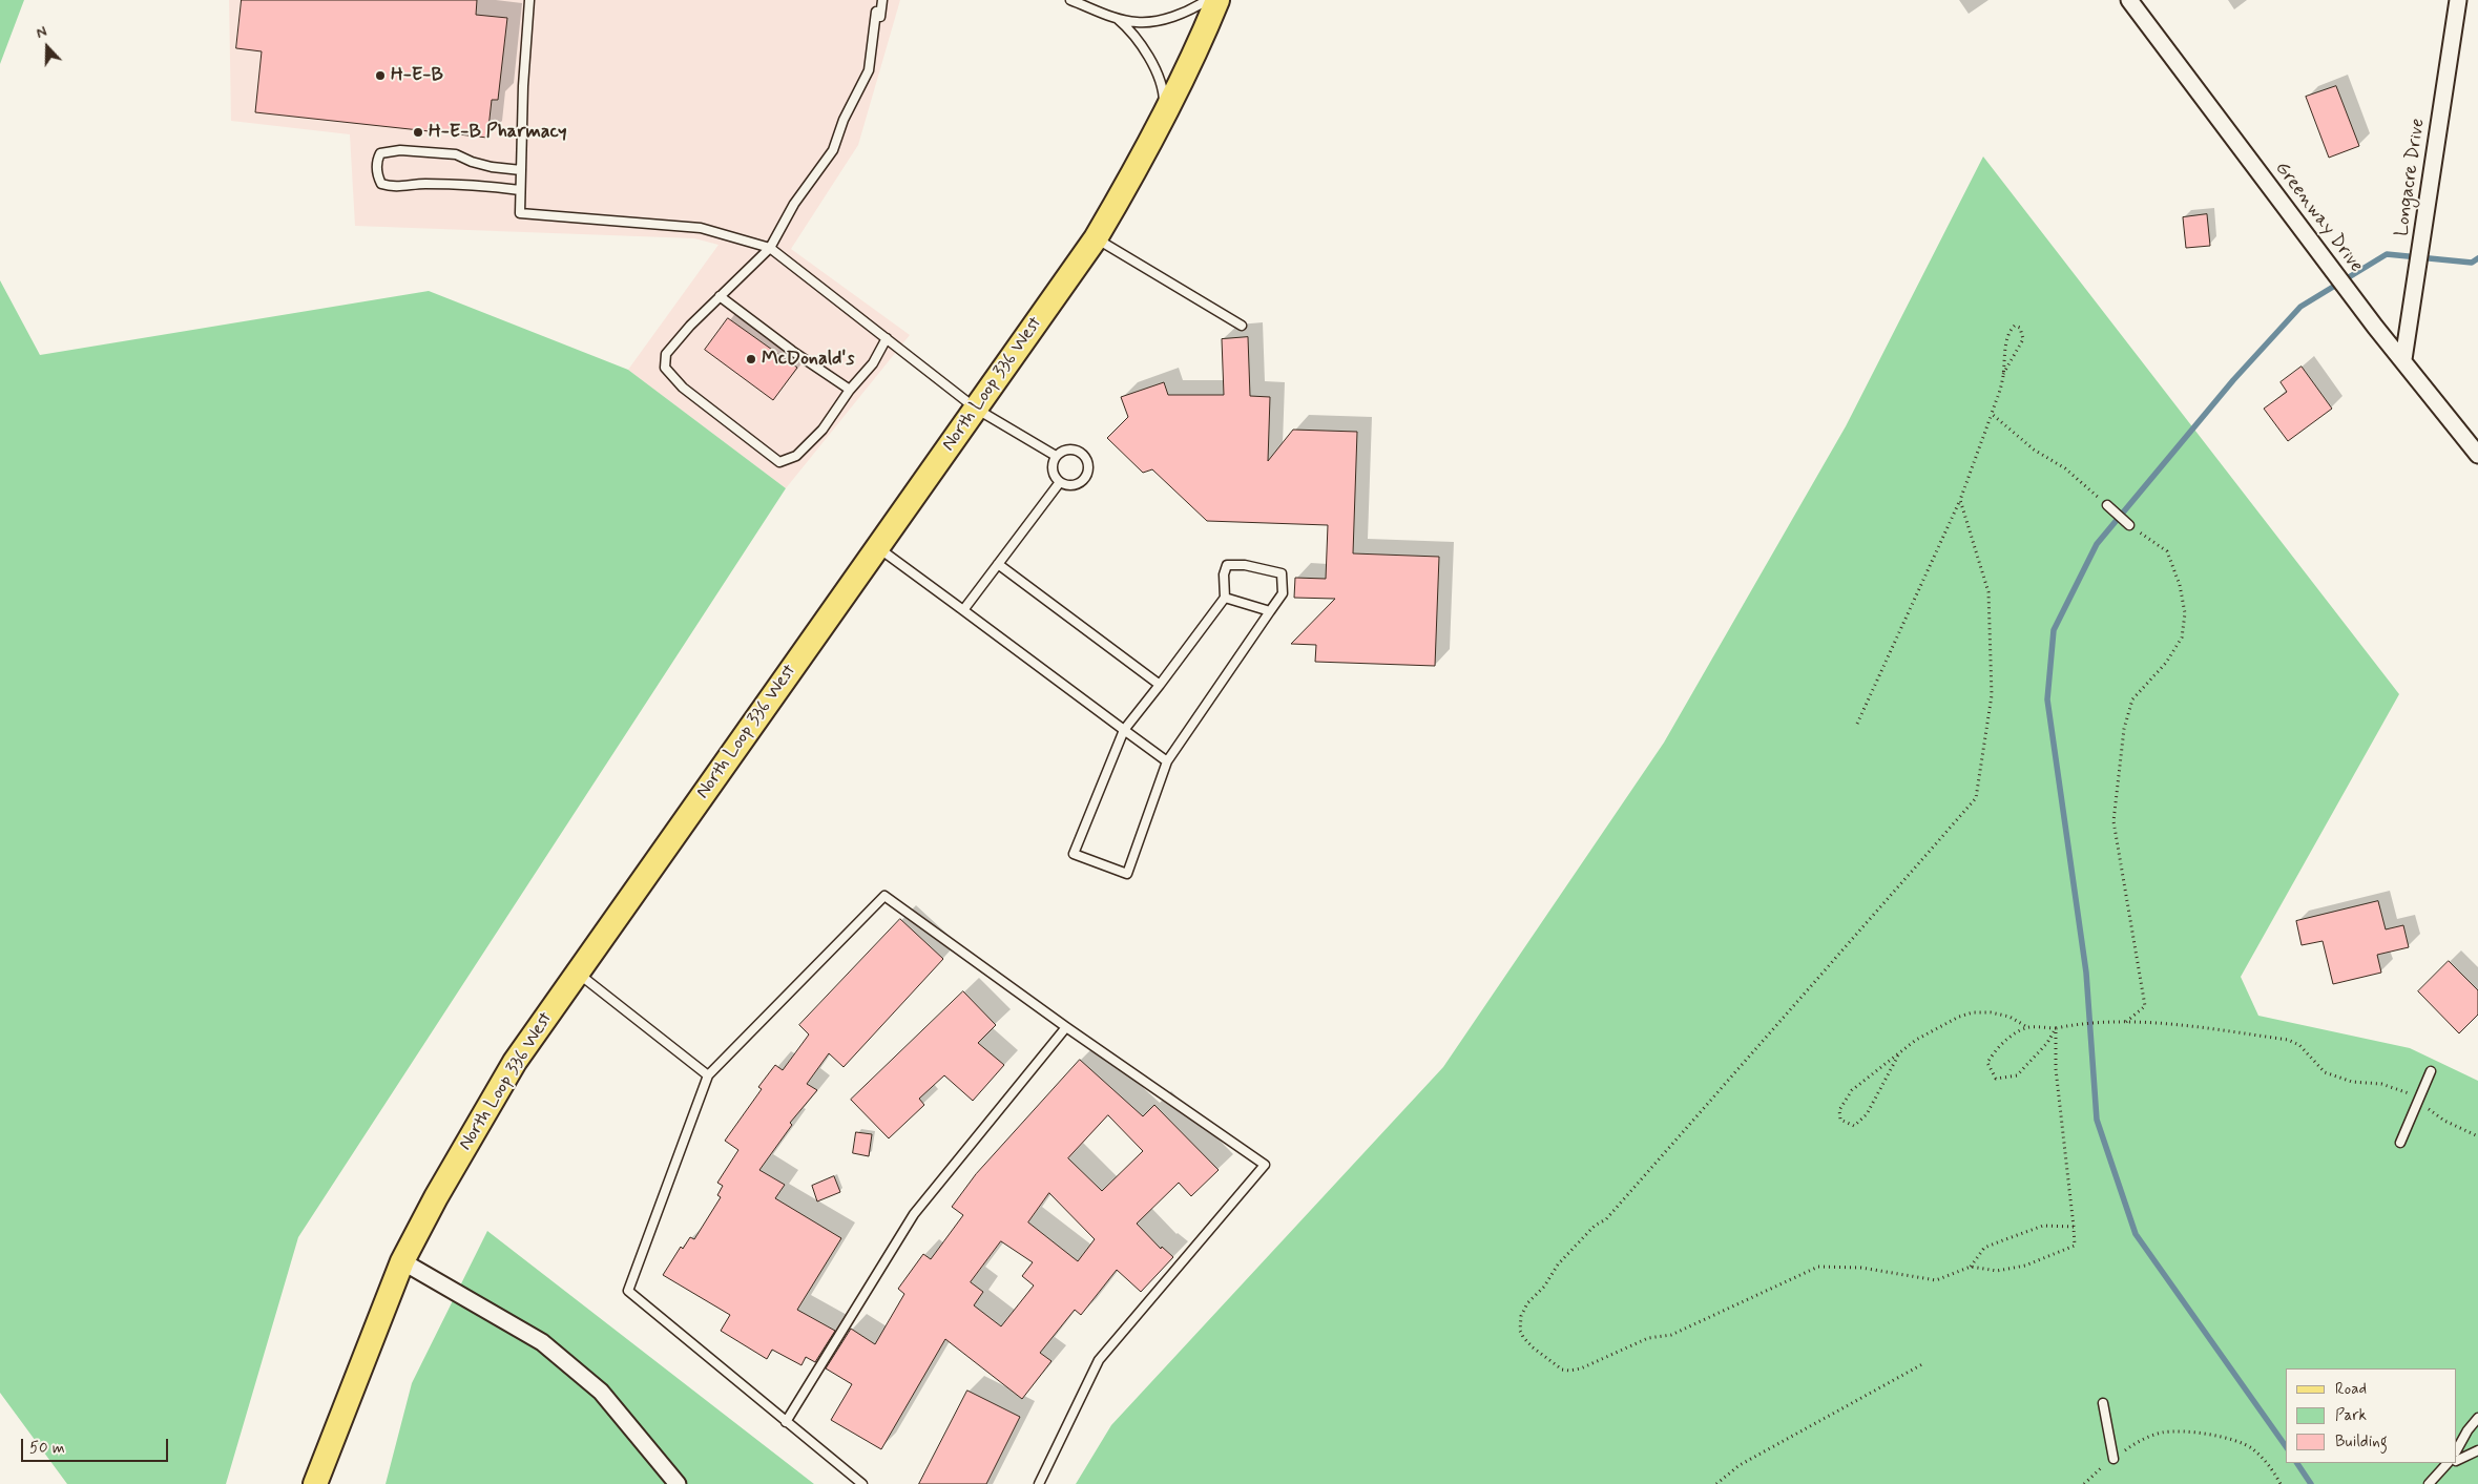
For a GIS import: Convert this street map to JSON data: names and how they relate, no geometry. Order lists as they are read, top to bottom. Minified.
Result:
{"streets":{"main road":["North Loop 336 West"],"street":["Longacre Drive","Greenway Drive"]},"crossings":[["Longacre Drive","Greenway Drive"]],"places":["H-E-B","H-E-B Pharmacy","McDonald's"],"legend":["Road","Park","Building"],"scale_bar":"50 m","north":"top"}
